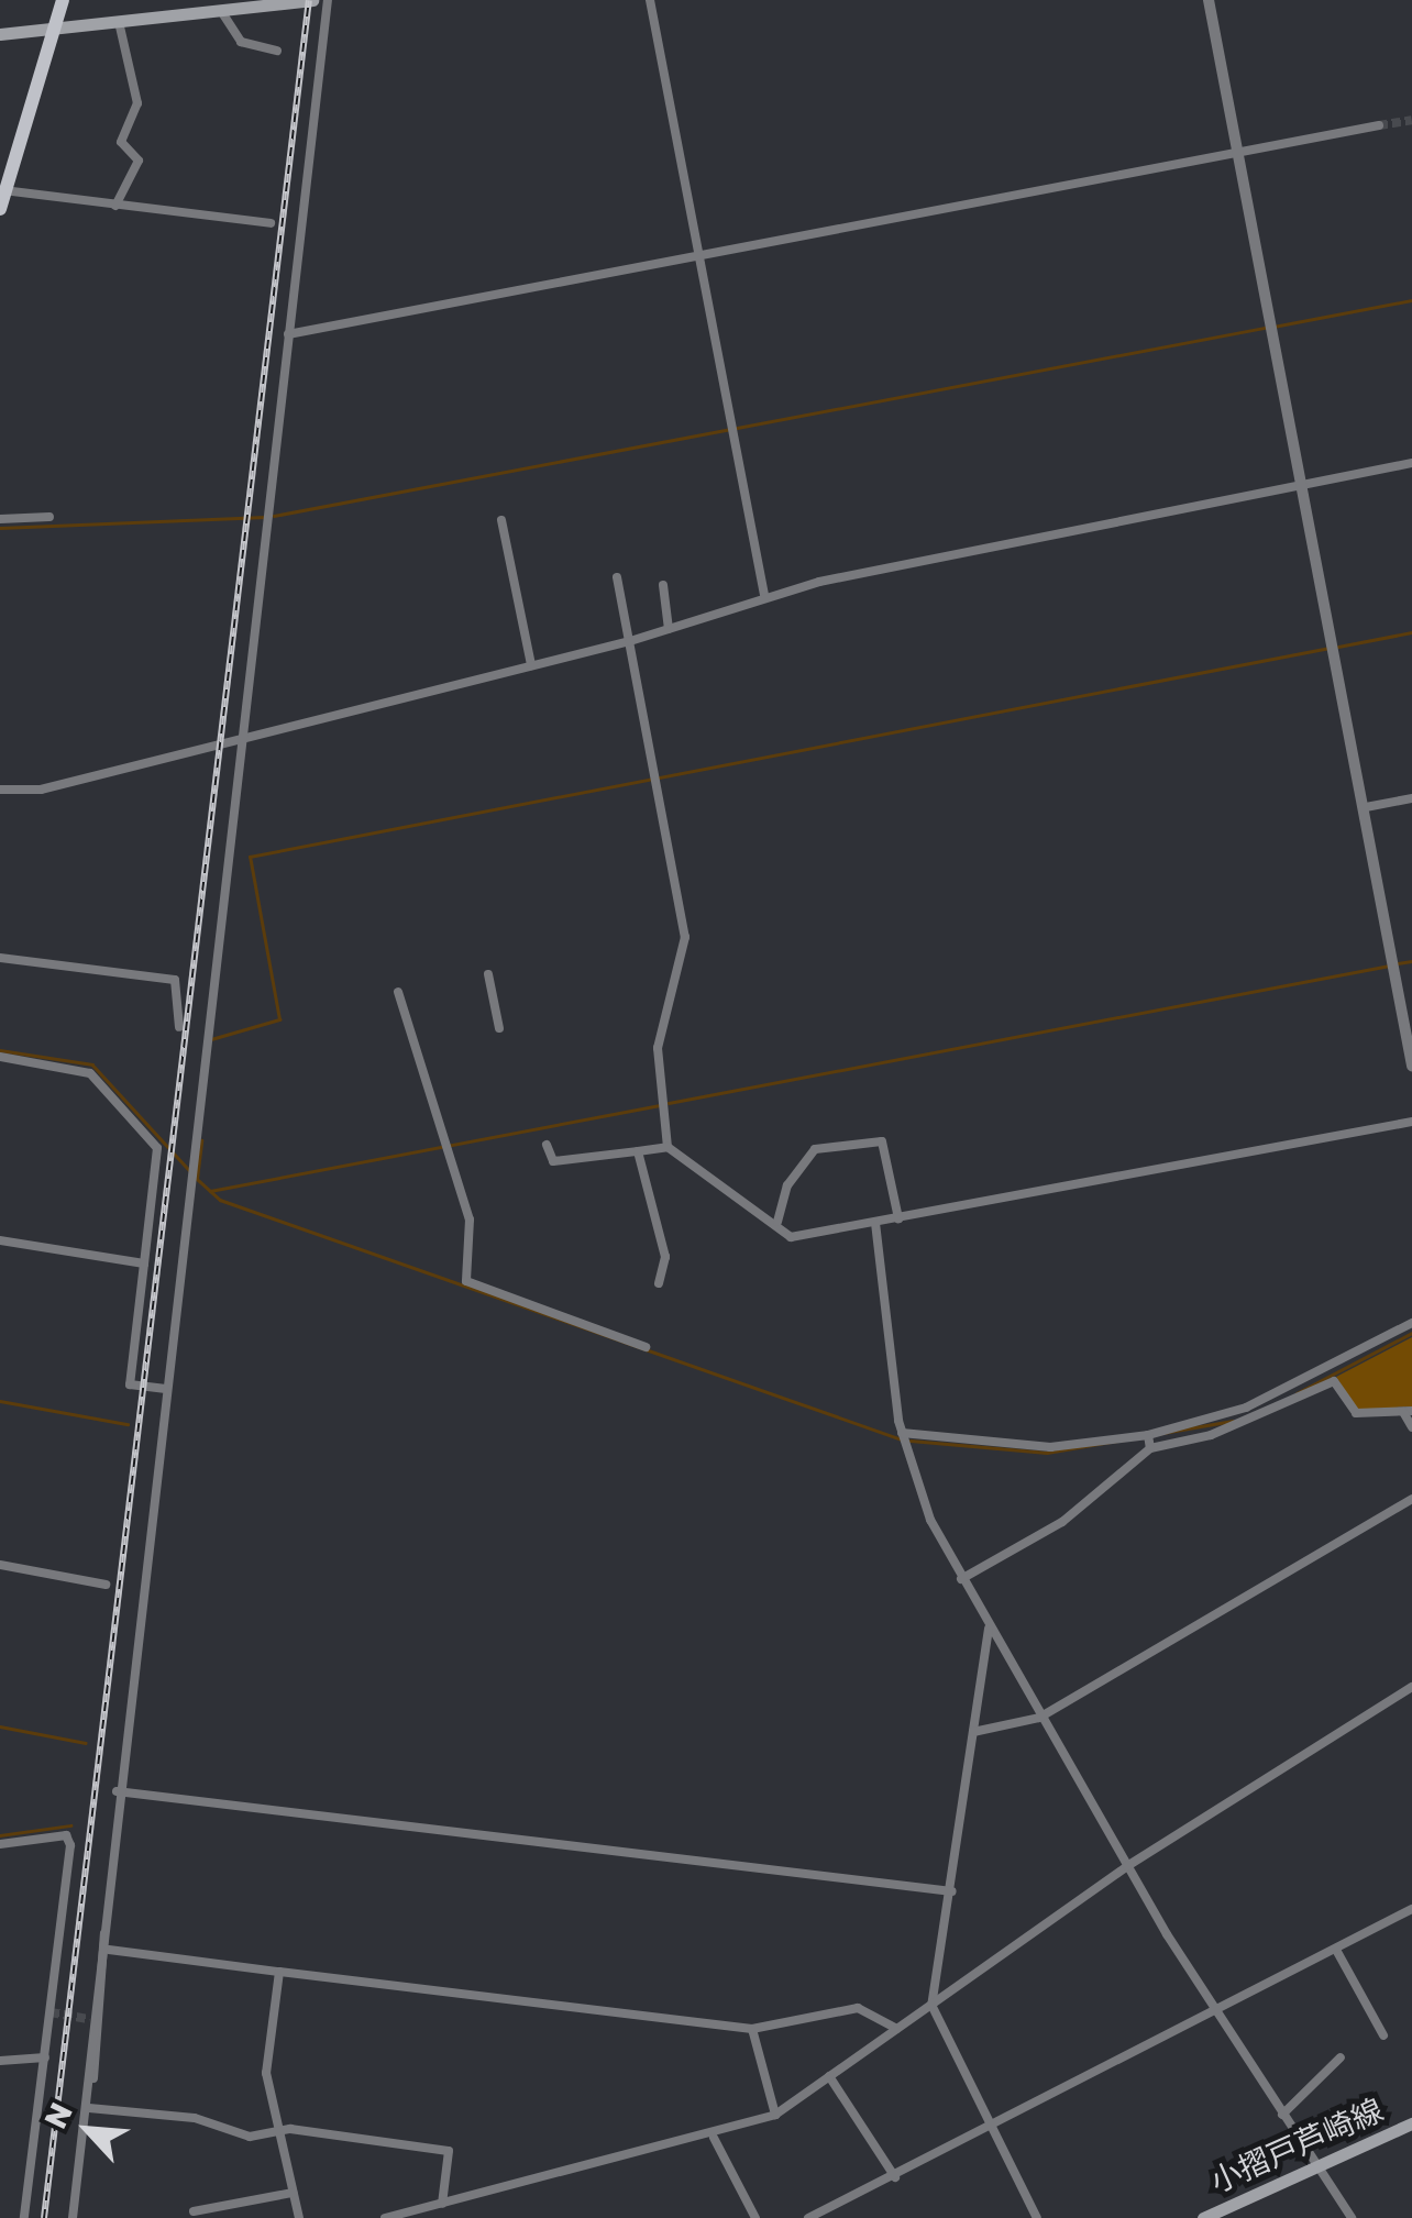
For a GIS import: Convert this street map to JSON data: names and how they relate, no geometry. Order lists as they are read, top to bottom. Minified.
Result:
{"streets":{"main road":["小摺戸芦崎線"]},"north":"top left"}
